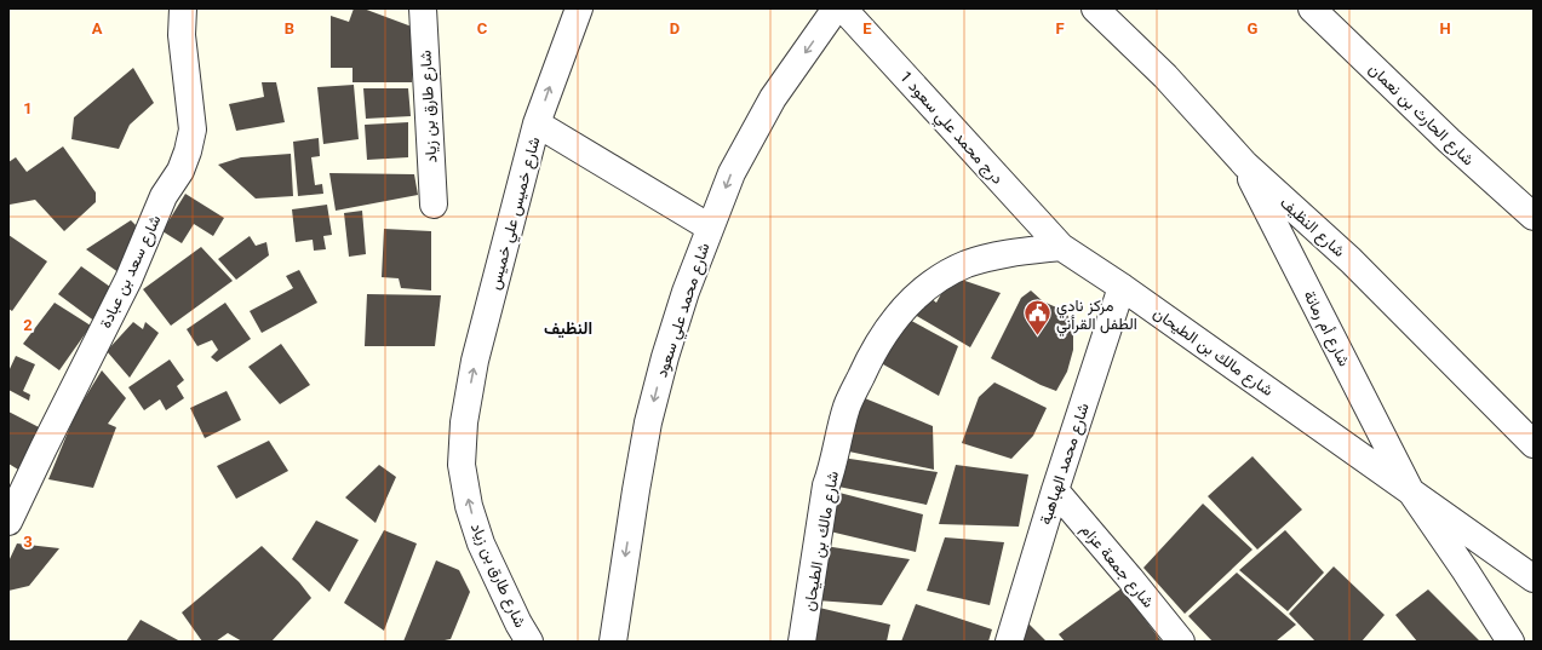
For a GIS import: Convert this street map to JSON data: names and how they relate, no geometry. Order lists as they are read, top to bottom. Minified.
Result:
{"streets":{"street":["شارع طارق بن زياد","شارع الحارث بن نعمان","درج محمد علي سعود 1","شارع خميس علي خميس","شارع النظيف","شارع سعد بن عبادة","شارع محمد علي سعود","شارع أم رمانة","شارع مالك بن الطيحان","شارع محمد الهباهبة","شارع جمعة عزام"]},"crossings":[["شارع طارق بن زياد","شارع خميس علي خميس"],["درج محمد علي سعود 1","شارع مالك بن الطيحان"],["شارع النظيف","شارع أم رمانة"],["شارع أم رمانة","شارع مالك بن الطيحان"],["شارع مالك بن الطيحان","شارع محمد الهباهبة"],["شارع محمد الهباهبة","شارع جمعة عزام"]],"one_way":["شارع طارق بن زياد","شارع خميس علي خميس","شارع محمد علي سعود"],"districts":["النظيف"],"places":{"public building":["مركز نادي الطفل القرأني"]},"grid":{"columns":["A","B","C","D","E","F","G","H"],"rows":["1","2","3"]}}
